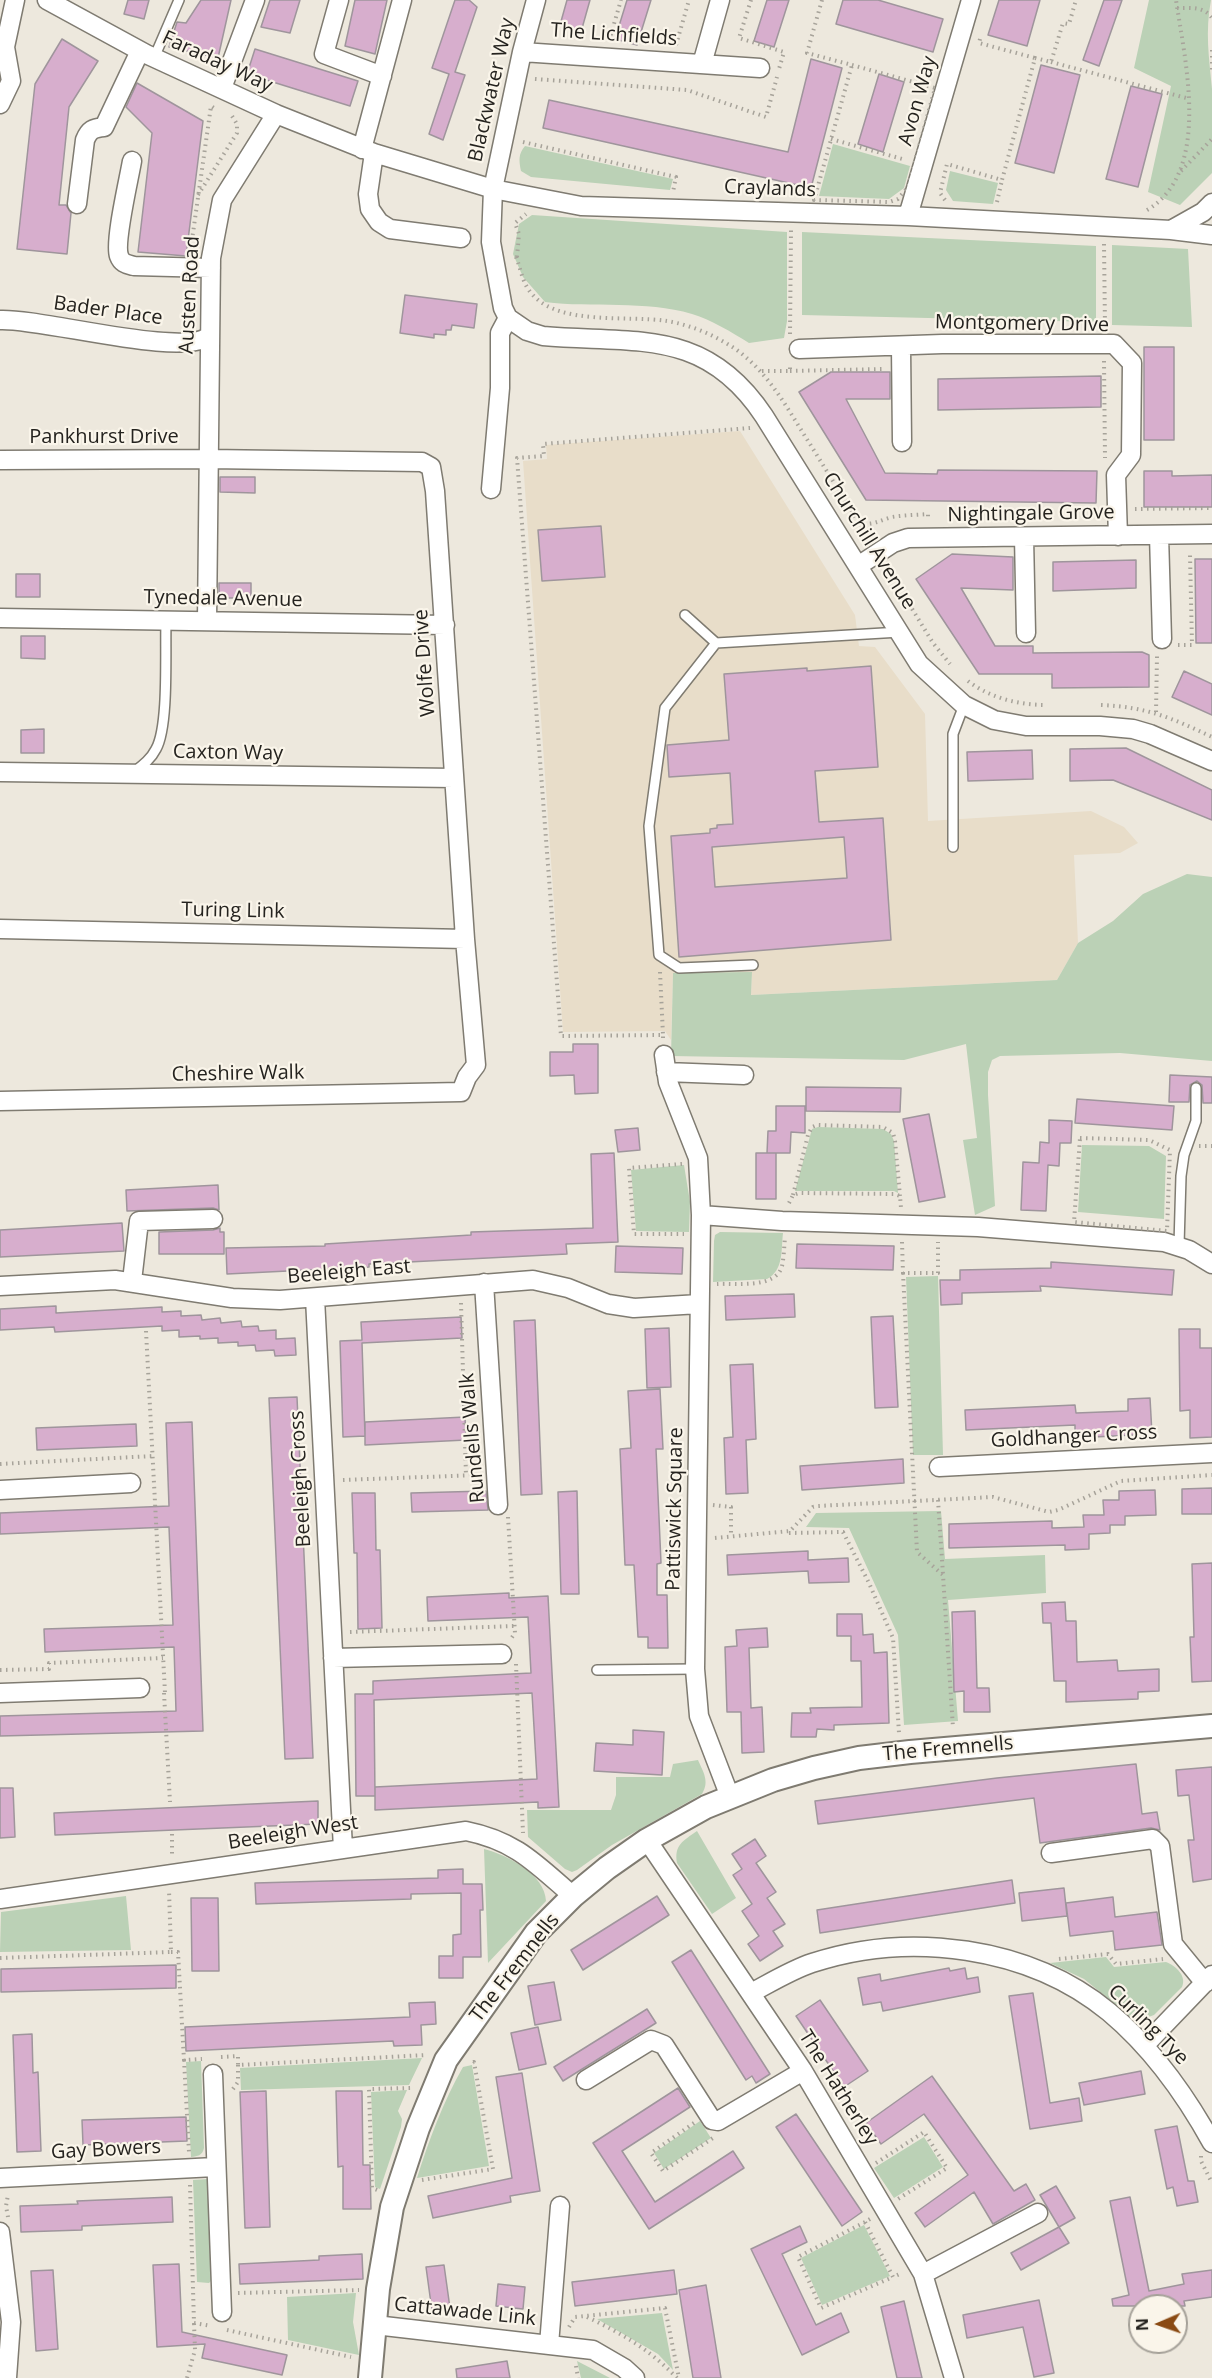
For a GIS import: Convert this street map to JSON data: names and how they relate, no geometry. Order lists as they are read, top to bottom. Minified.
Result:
{"streets":{"street":["The Lichfields","Faraday Way","Blackwater Way","Avon Way","Craylands","Austen Road","Bader Place","Montgomery Drive","Pankhurst Drive","Nightingale Grove","Churchill Avenue","Tynedale Avenue","Wolfe Drive","Caxton Way","Turing Link","Cheshire Walk","Beeleigh East","Goldhanger Cross","Rundells Walk","Beeleigh Cross","Pattiswick Square","The Fremnells","Beeleigh West","Curling Tye","The Hatherley","Gay Bowers","Cattawade Link"]},"crossings":[["The Lichfields","Blackwater Way"],["Faraday Way","Craylands"],["Faraday Way","Austen Road"],["Blackwater Way","Craylands"],["Blackwater Way","Churchill Avenue"],["Avon Way","Craylands"],["Austen Road","Bader Place"],["Austen Road","Pankhurst Drive"],["Austen Road","Tynedale Avenue"],["Austen Road","Wolfe Drive"],["Montgomery Drive","Nightingale Grove"],["Pankhurst Drive","Wolfe Drive"],["Nightingale Grove","Churchill Avenue"],["Tynedale Avenue","Wolfe Drive"],["Wolfe Drive","Caxton Way"],["Wolfe Drive","Turing Link"],["Wolfe Drive","Cheshire Walk"],["Beeleigh East","Rundells Walk"],["Beeleigh East","Beeleigh Cross"],["Beeleigh East","Pattiswick Square"],["Beeleigh Cross","Beeleigh West"],["Pattiswick Square","The Fremnells"],["The Fremnells","Beeleigh West"],["The Fremnells","The Hatherley"],["The Fremnells","Cattawade Link"],["Curling Tye","The Hatherley"]],"north":"left"}
